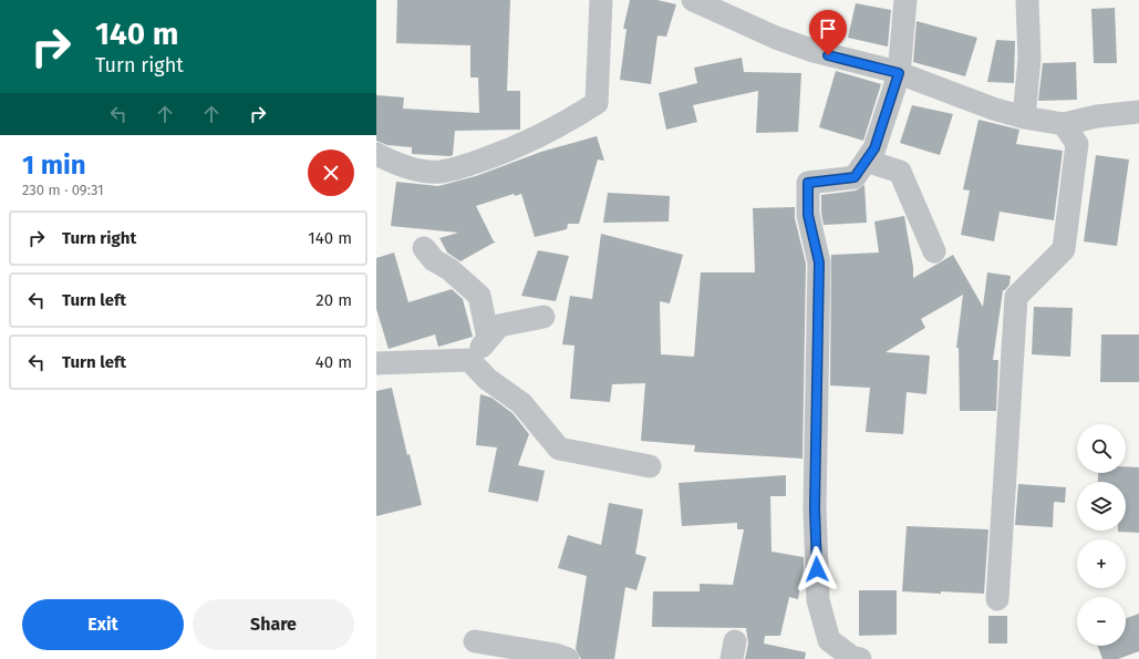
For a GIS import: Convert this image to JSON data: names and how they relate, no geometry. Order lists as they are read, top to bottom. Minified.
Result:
{"page":{"turn":["140 m","Turn right"],"heading":["1 min","230 m · 09:31"],"list":[{"name":"Turn right","value":"140 m"},{"name":"Turn left","value":"20 m"},{"name":"Turn left","value":"40 m"}],"map_buttons":["+","−"],"buttons":["Exit","Share"]}}
